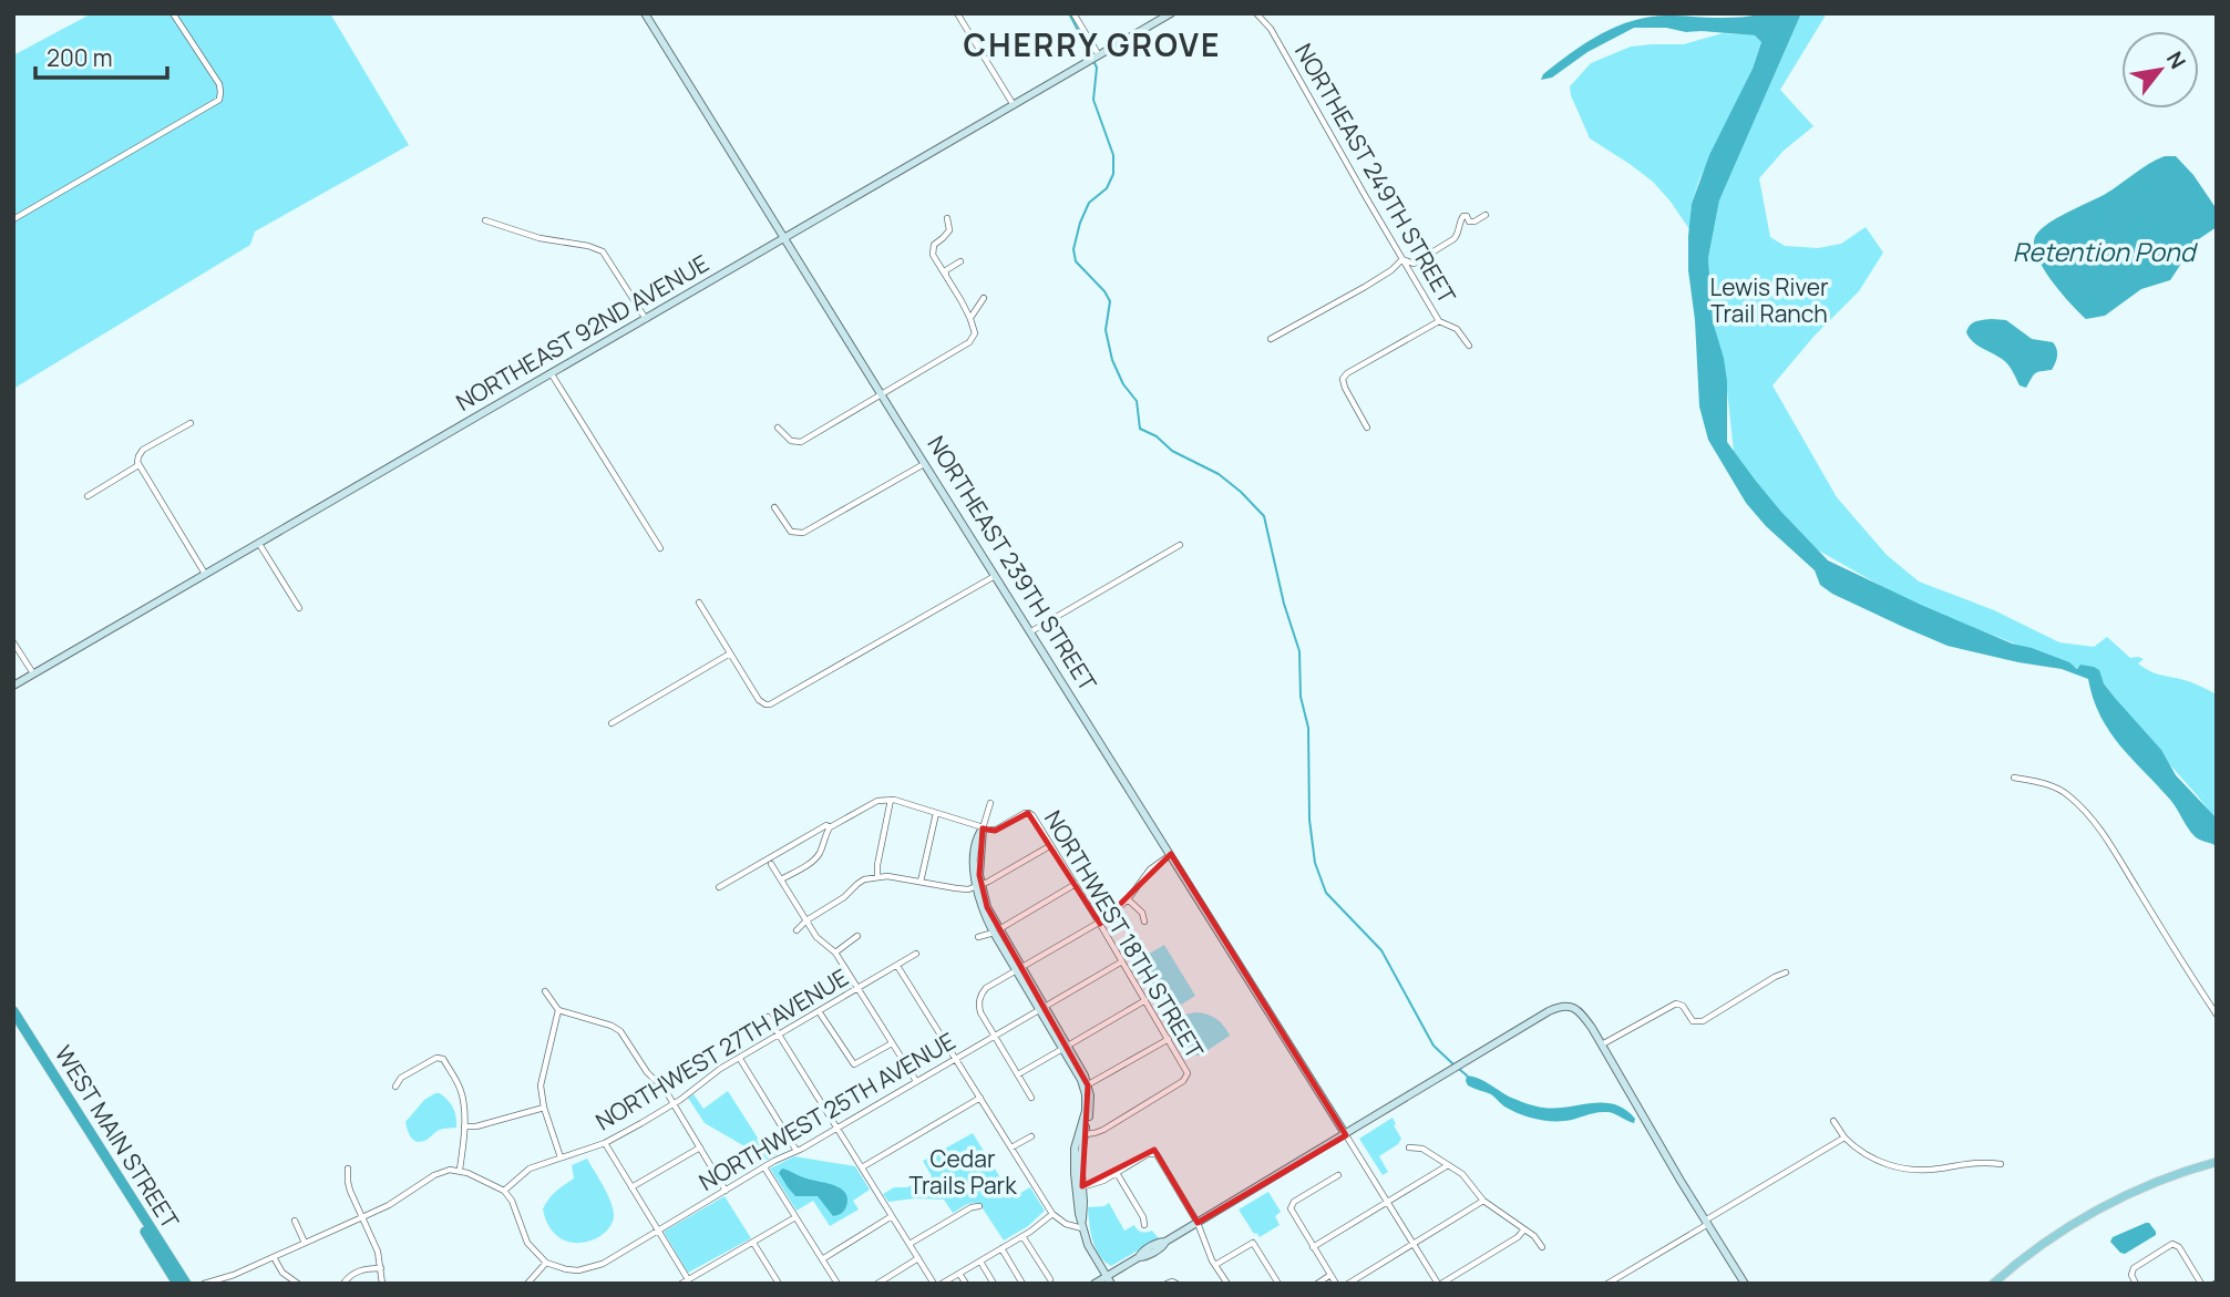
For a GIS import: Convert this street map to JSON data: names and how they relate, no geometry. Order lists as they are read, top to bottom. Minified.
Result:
{"streets":{"highway":["WEST MAIN STREET"],"street":["NORTHEAST 249TH STREET","NORTHEAST 92ND AVENUE","NORTHEAST 239TH STREET","NORTHWEST 18TH STREET","NORTHWEST 27TH AVENUE","NORTHWEST 25TH AVENUE"]},"crossings":[["NORTHEAST 92ND AVENUE","NORTHEAST 239TH STREET"],["NORTHWEST 18TH STREET","NORTHWEST 25TH AVENUE"]],"districts":["CHERRY GROVE"],"water":["Retention Pond"],"parks":["Lewis River Trail Ranch","Cedar Trails Park"],"scale_bar":"200 m","north":"top right"}
